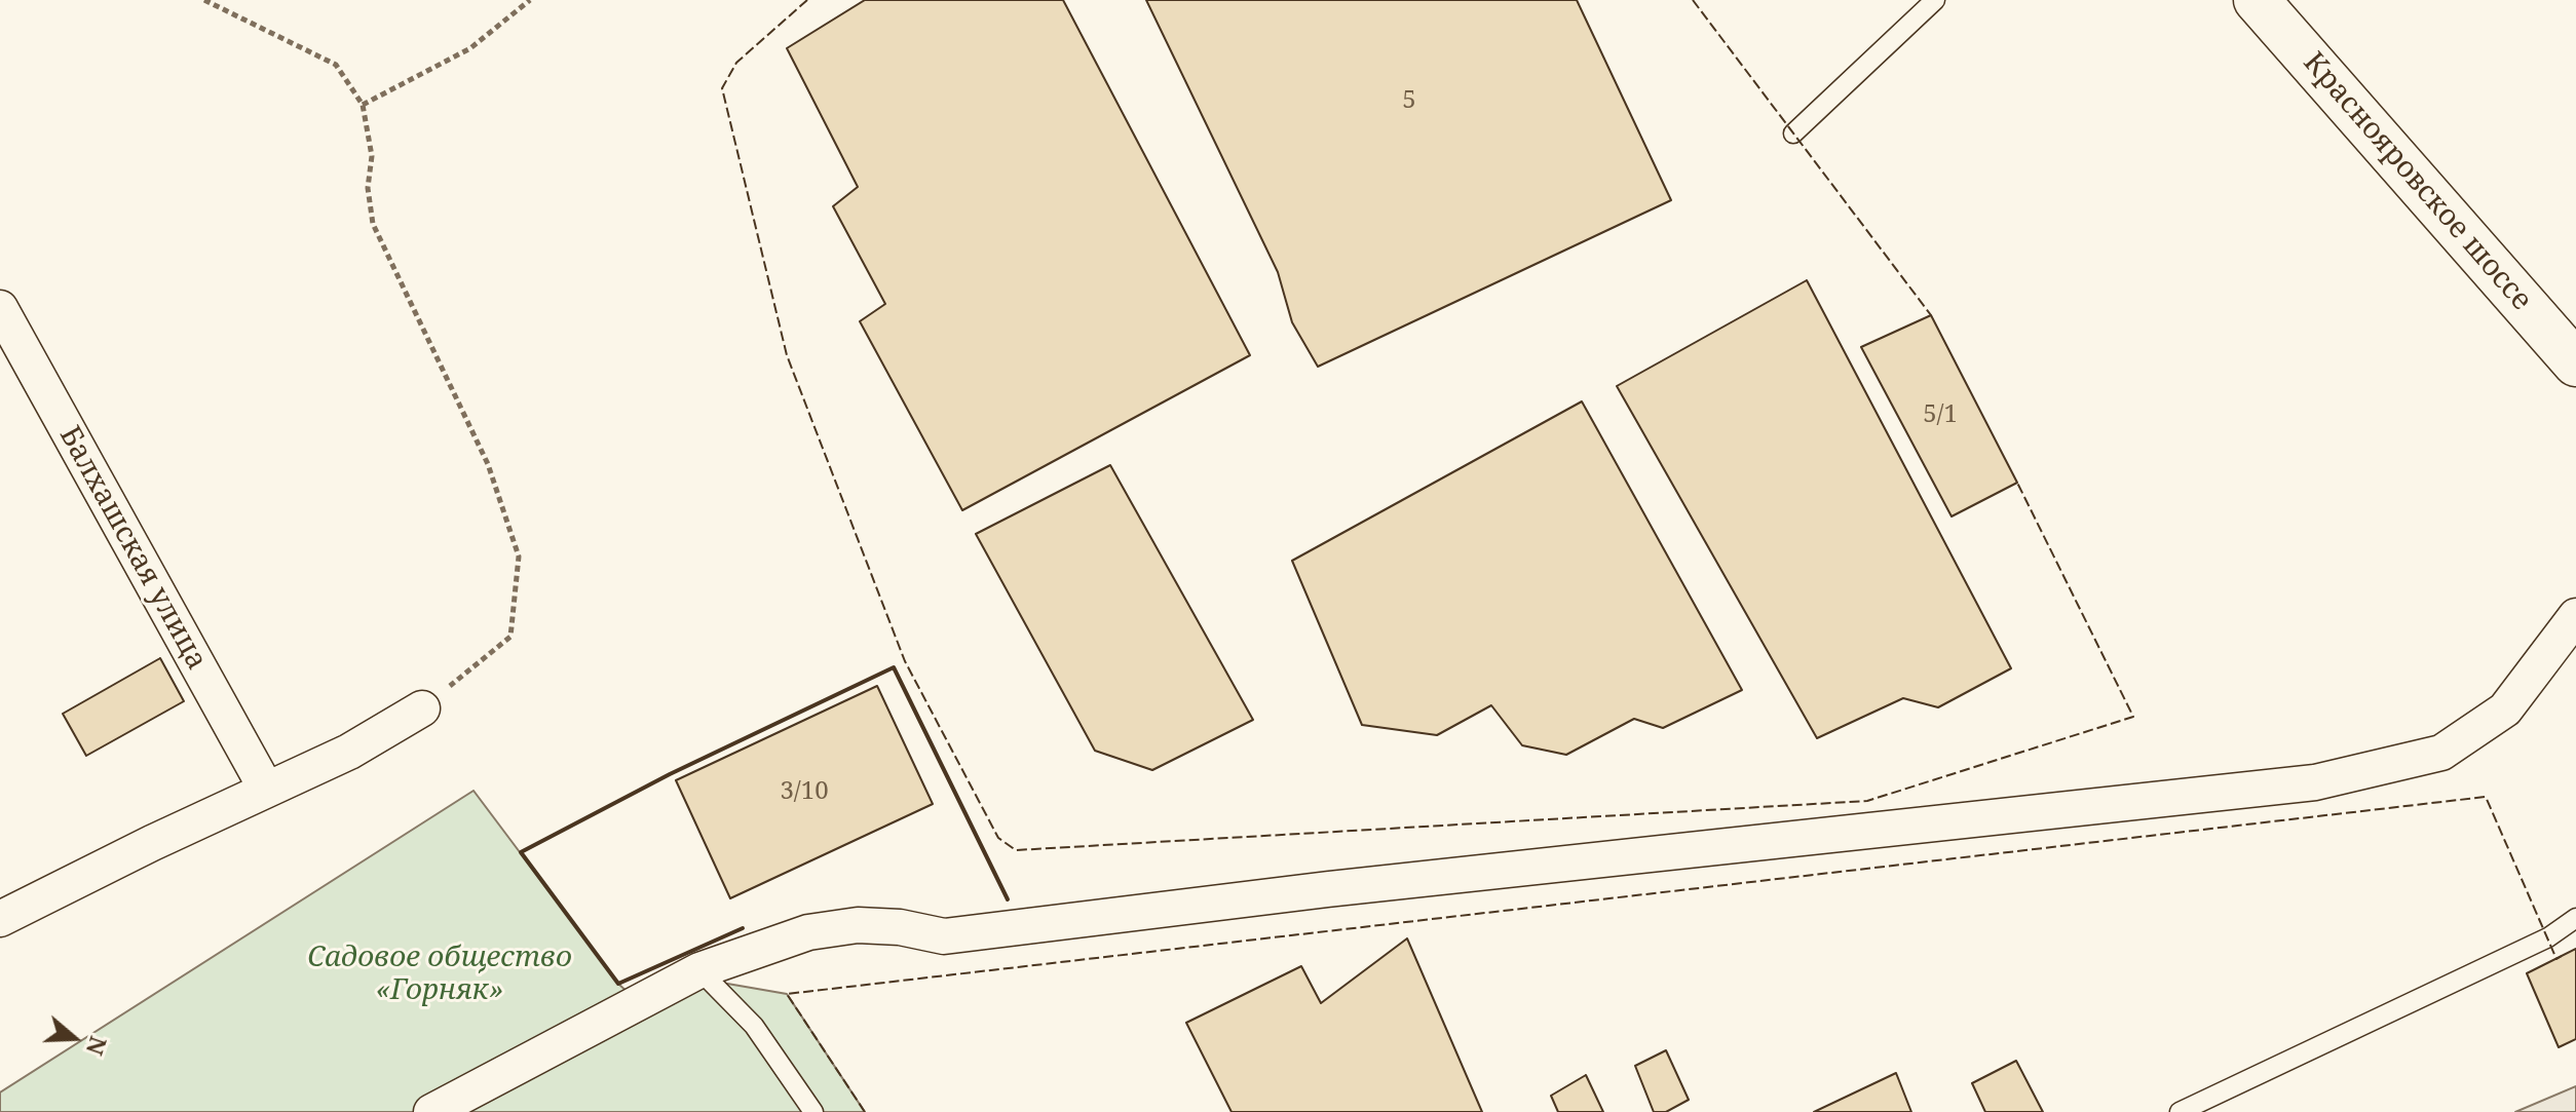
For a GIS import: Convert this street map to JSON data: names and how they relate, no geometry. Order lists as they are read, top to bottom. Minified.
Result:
{"streets":{"street":["Краснояровское шоссе","Балхашская улица"]},"parks":["Садовое общество «Горняк»"],"house_numbers":["5","5/1","3/10"],"north":"right"}
